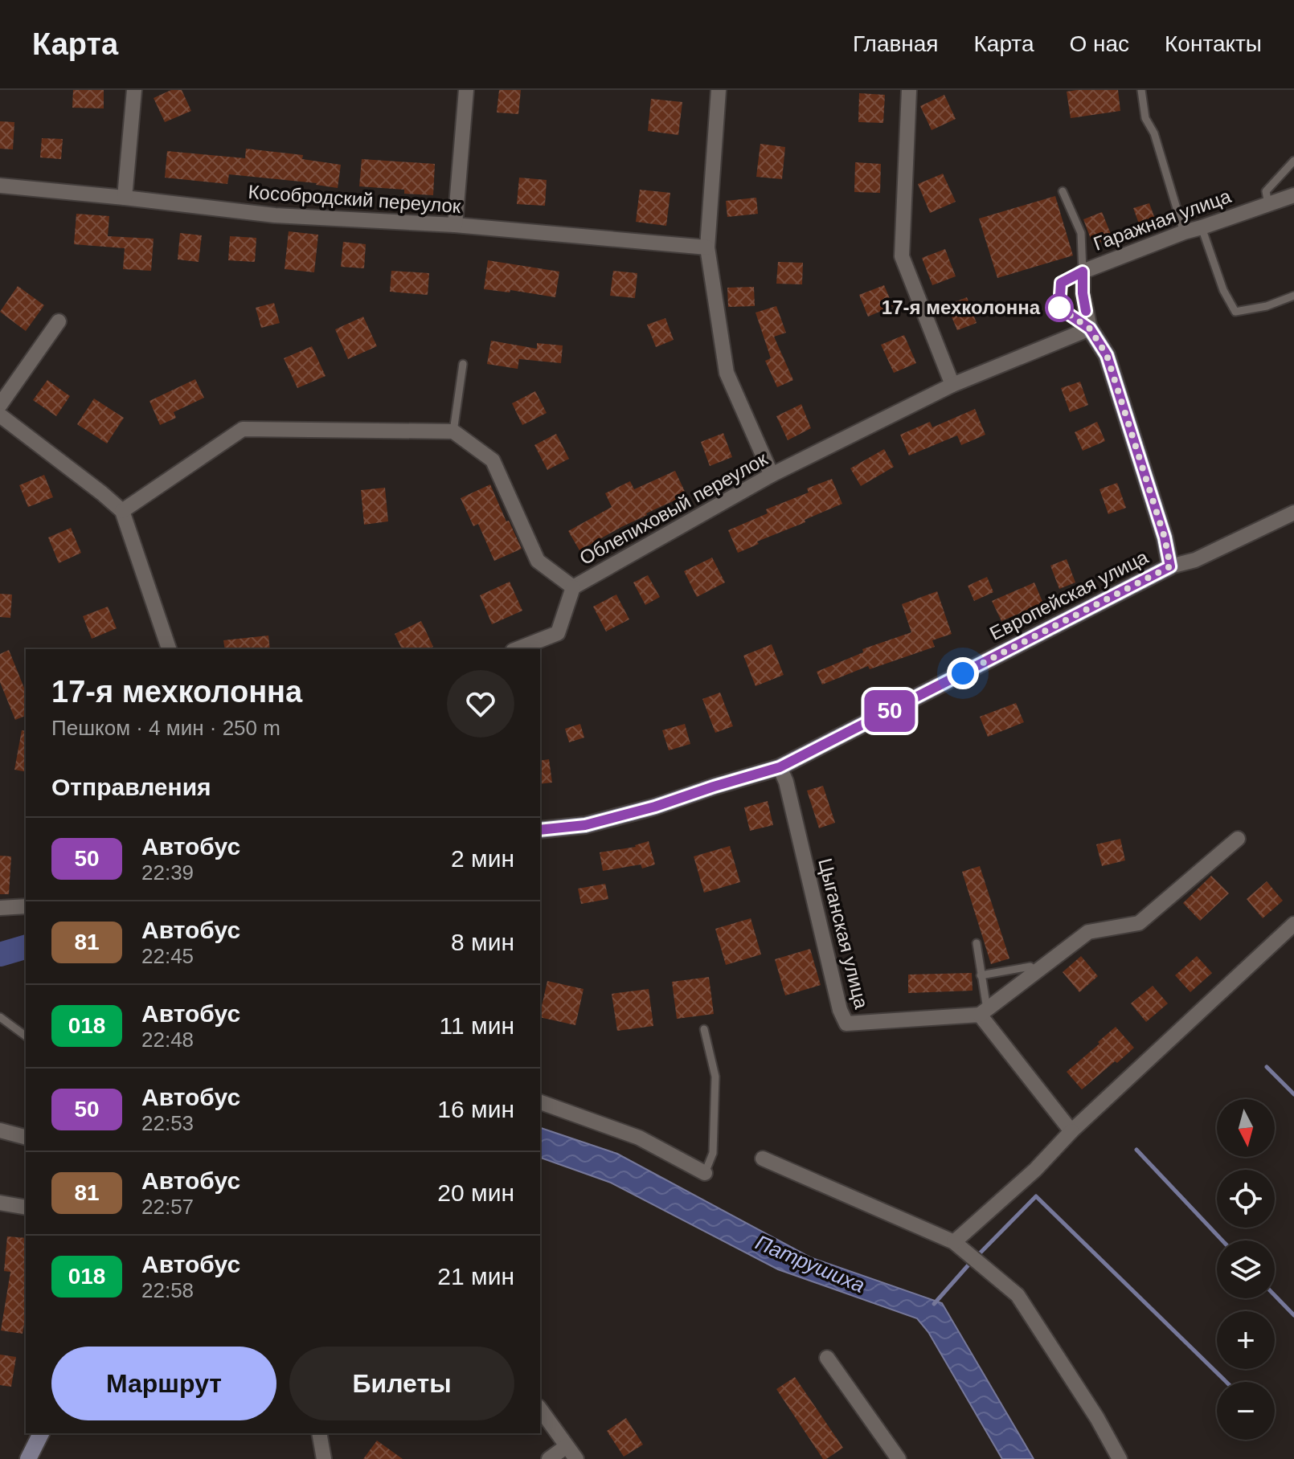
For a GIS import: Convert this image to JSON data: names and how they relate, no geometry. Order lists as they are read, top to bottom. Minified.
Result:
{"streets":{"street":["Кособродский переулок","Гаражная улица","Облепиховый переулок","Европейская улица","Цыганская улица"]},"crossings":[["Гаражная улица","Облепиховый переулок"],["Гаражная улица","Европейская улица"],["Европейская улица","Цыганская улица"]],"water":["Патрушиха"],"places":["17-я мехколонна"],"lines":["bus line 50"],"north":"bottom","page":{"header":"Карта","nav":["Главная","Карта","О нас","Контакты"],"on_map":"50","heading":[["17-я мехколонна","Пешком · 4 мин · 250 m"],"Отправления"],"list":[{"mark":"50","name":"Автобус","note":"22:39","value":"2 мин"},{"mark":"81","name":"Автобус","note":"22:45","value":"8 мин"},{"mark":"018","name":"Автобус","note":"22:48","value":"11 мин"},{"mark":"50","name":"Автобус","note":"22:53","value":"16 мин"},{"mark":"81","name":"Автобус","note":"22:57","value":"20 мин"},{"mark":"018","name":"Автобус","note":"22:58","value":"21 мин"}],"map_buttons":["+","−"],"buttons":["Маршрут","Билеты"]}}
